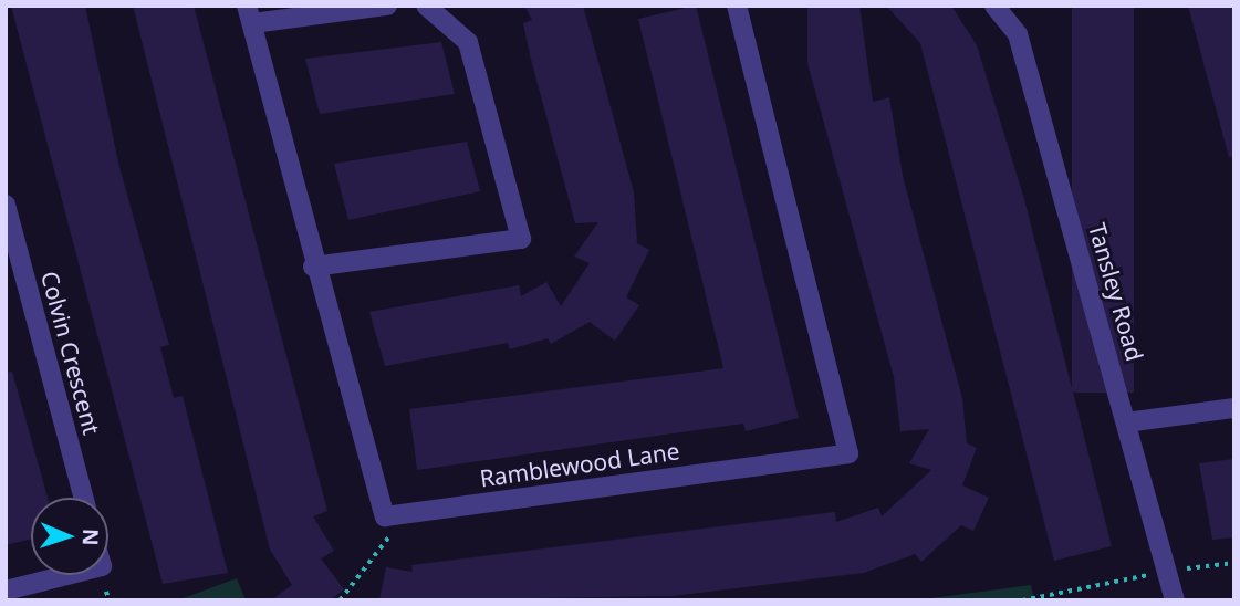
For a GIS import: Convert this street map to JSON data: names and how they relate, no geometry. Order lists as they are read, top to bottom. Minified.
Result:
{"streets":{"street":["Tansley Road","Colvin Crescent","Ramblewood Lane"]},"north":"right"}
